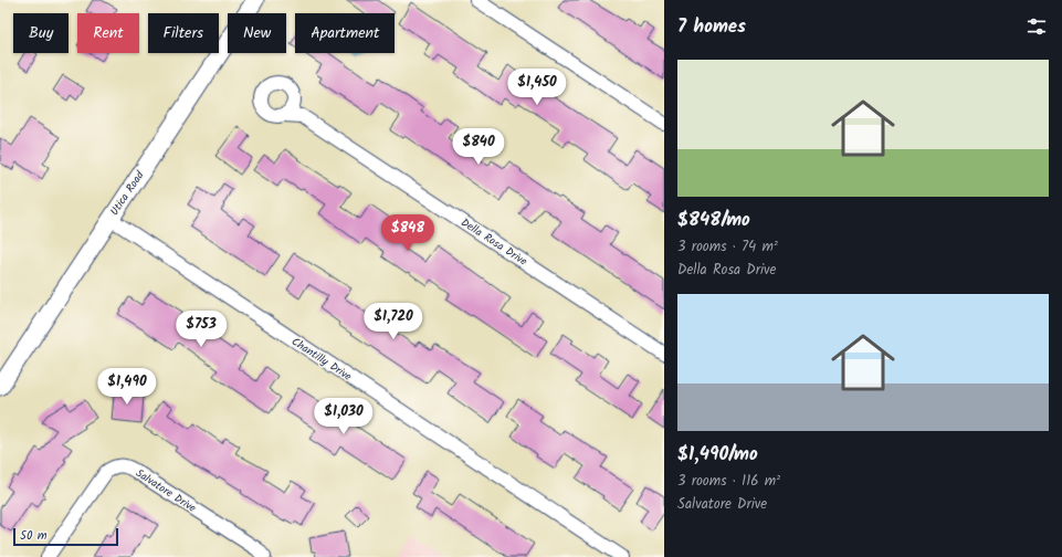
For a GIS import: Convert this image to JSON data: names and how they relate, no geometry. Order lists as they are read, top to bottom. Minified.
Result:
{"streets":{"street":["Utica Road","Della Rosa Drive","Chantilly Drive","Salvatore Drive"]},"crossings":[["Utica Road","Chantilly Drive"]],"scale_bar":"50 m","page":{"heading":"7 homes","chip":["Buy","Rent","Filters","New","Apartment"],"list":[{"name":"$848/mo","note":"3 rooms · 74 m² · Della Rosa Drive"},{"name":"$1,490/mo","note":"3 rooms · 116 m² · Salvatore Drive"}],"price":["$1,450","$840","$848","$1,720","$753","$1,490","$1,030"],"scale":"50 m"}}
